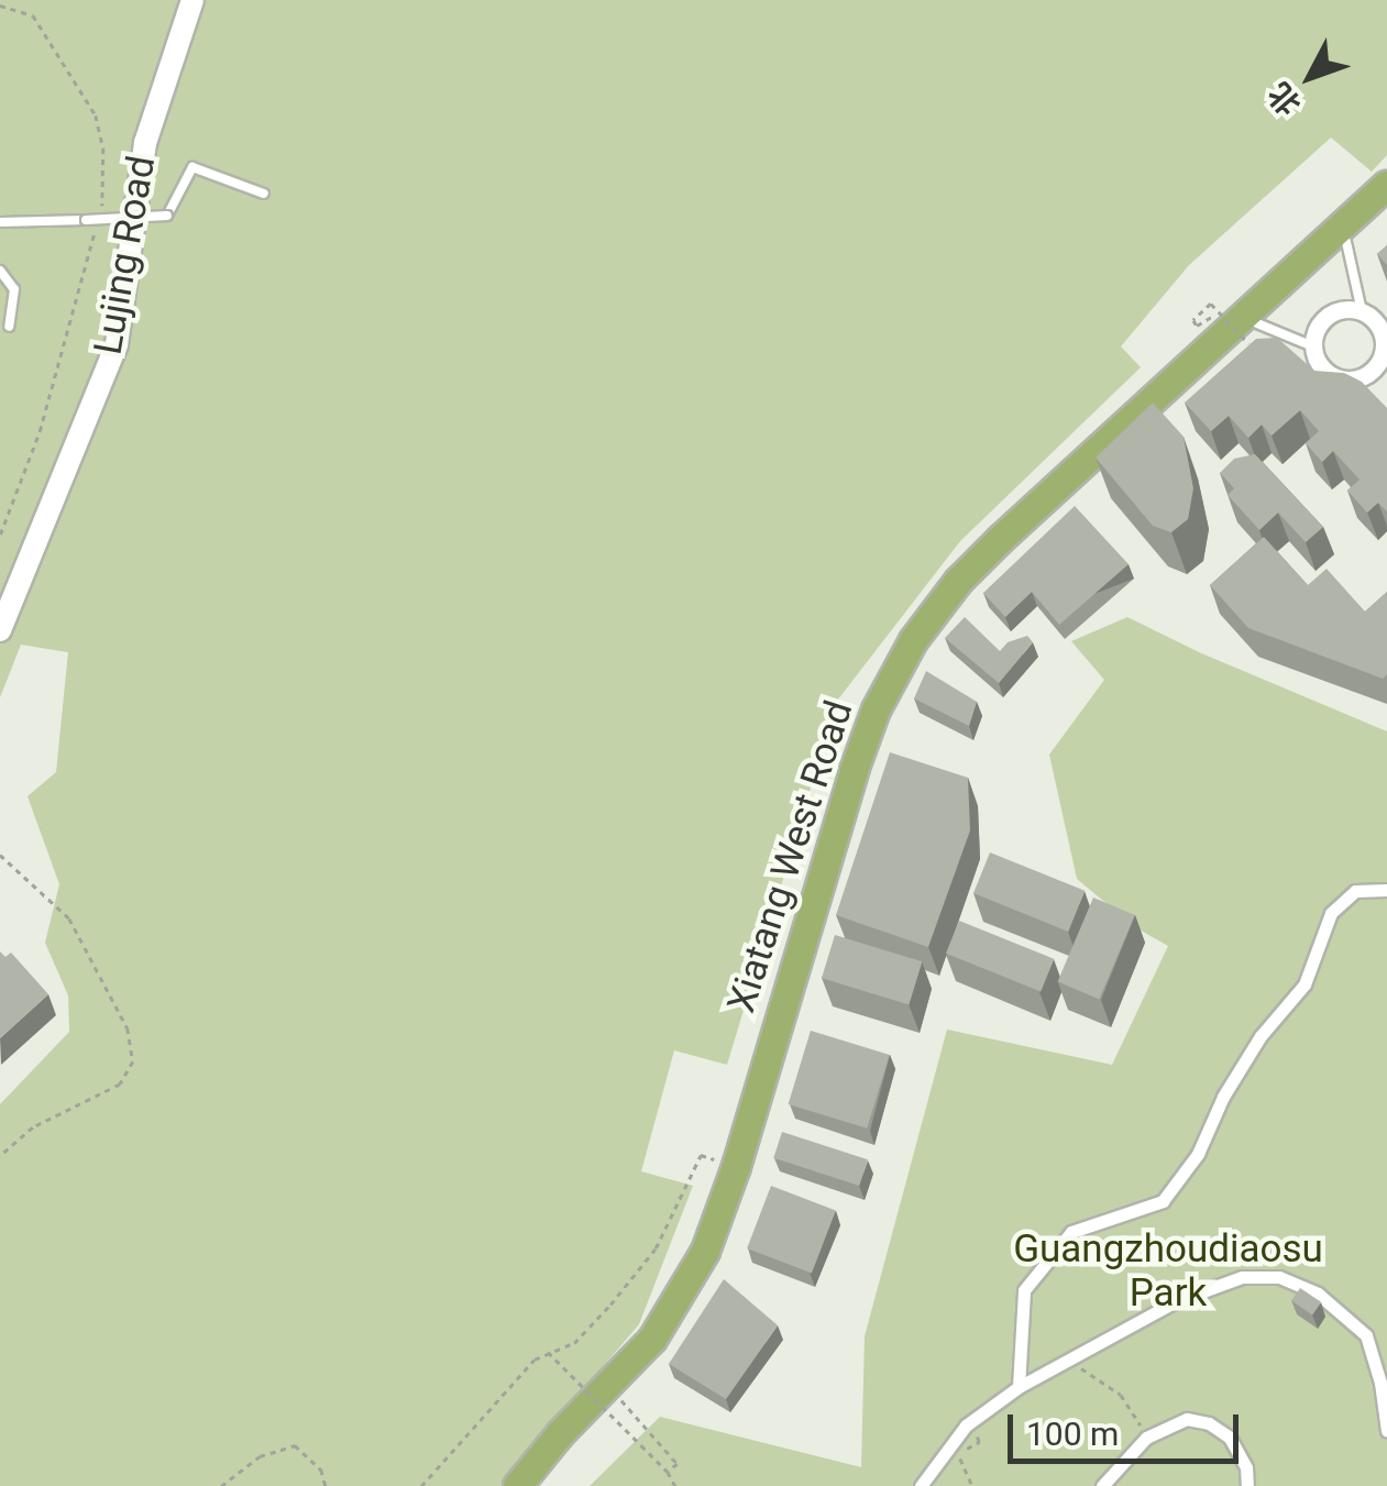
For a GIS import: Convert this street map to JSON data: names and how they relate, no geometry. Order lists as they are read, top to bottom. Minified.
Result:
{"streets":{"highway":["Xiatang West Road"],"street":["Lujing Road"]},"parks":["Guangzhoudiaosu Park"],"scale_bar":"100 m","north":"bottom left"}
